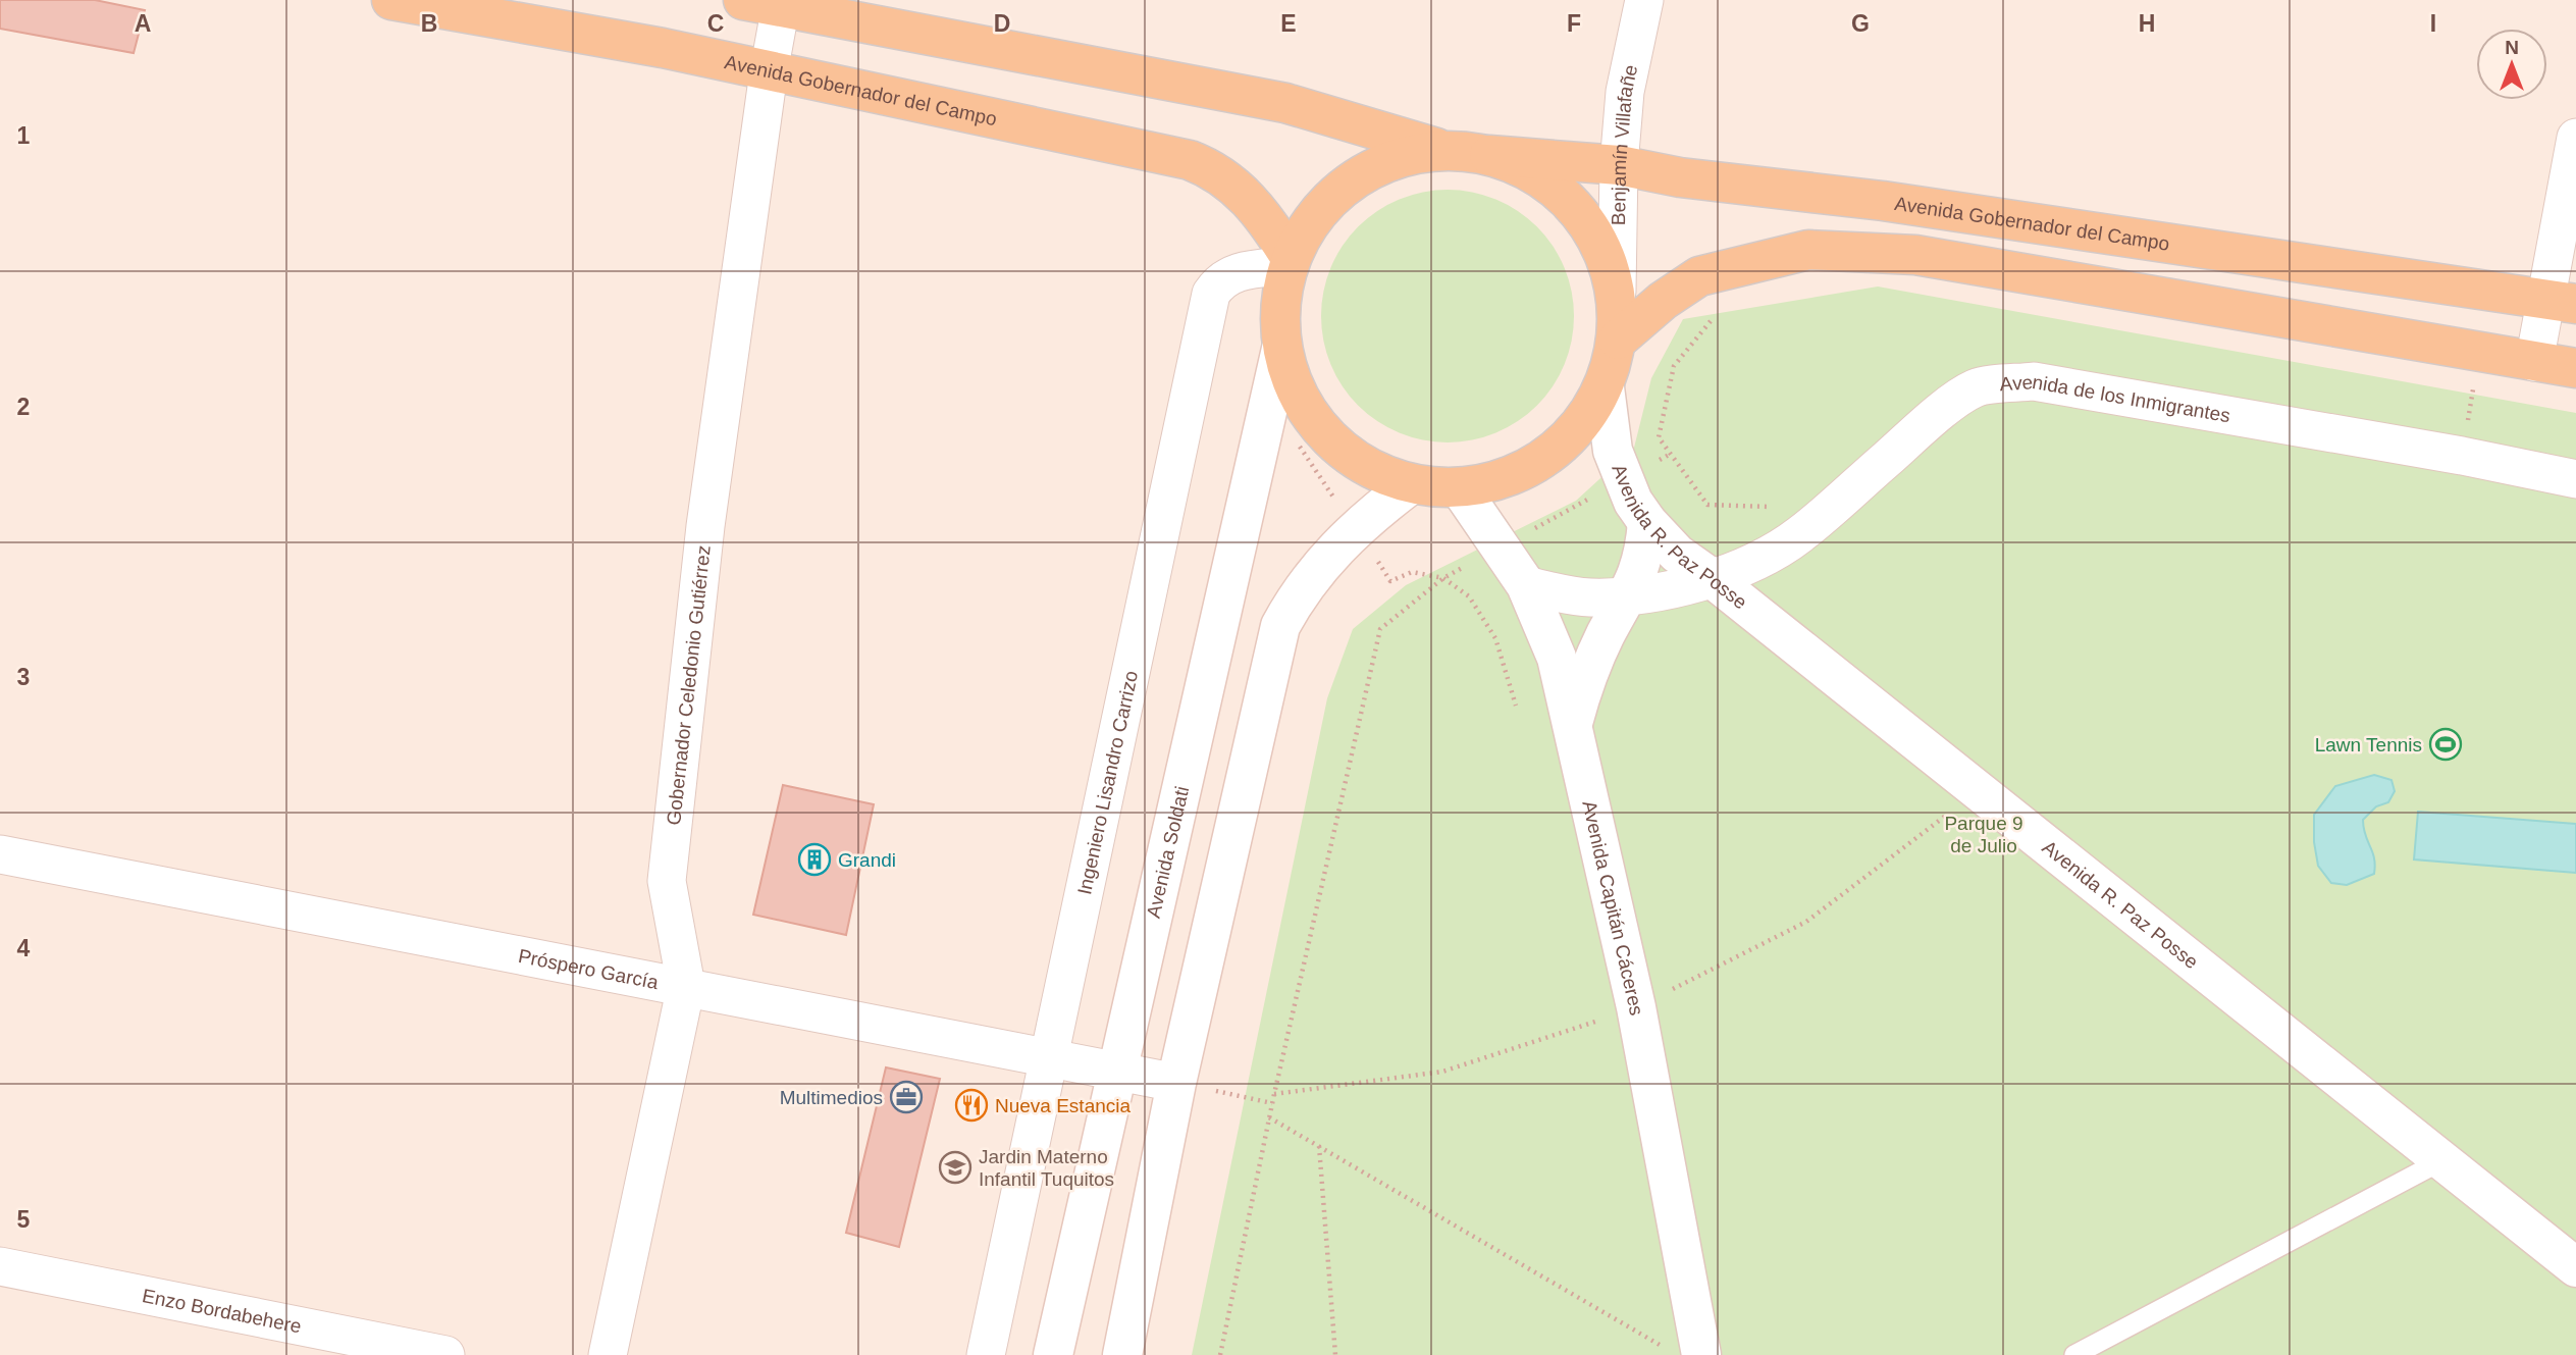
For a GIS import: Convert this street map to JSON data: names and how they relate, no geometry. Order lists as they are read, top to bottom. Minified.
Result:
{"streets":{"main road":["Avenida Gobernador del Campo"],"street":["Benjamín Villafañe","Avenida de los Inmigrantes","Avenida R. Paz Posse","Gobernador Celedonio Gutiérrez","Ingeniero Lisandro Carrizo","Avenida Soldati","Avenida Capitán Cáceres","Próspero García","Enzo Bordabehere"]},"crossings":[["Avenida Gobernador del Campo","Benjamín Villafañe"],["Avenida Gobernador del Campo","Gobernador Celedonio Gutiérrez"],["Avenida Gobernador del Campo","Ingeniero Lisandro Carrizo"],["Avenida de los Inmigrantes","Avenida R. Paz Posse"],["Avenida de los Inmigrantes","Avenida Capitán Cáceres"],["Gobernador Celedonio Gutiérrez","Próspero García"],["Ingeniero Lisandro Carrizo","Próspero García"],["Avenida Soldati","Próspero García"]],"parks":["Parque 9 de Julio"],"places":{"sports":["Lawn Tennis"],"building":["Grandi"],"office":["Multimedios"],"restaurant":["Nueva Estancia"],"school or university":["Jardin Materno Infantil Tuquitos"]},"north":"top","grid":{"columns":["A","B","C","D","E","F","G","H","I"],"rows":["1","2","3","4","5"]}}
